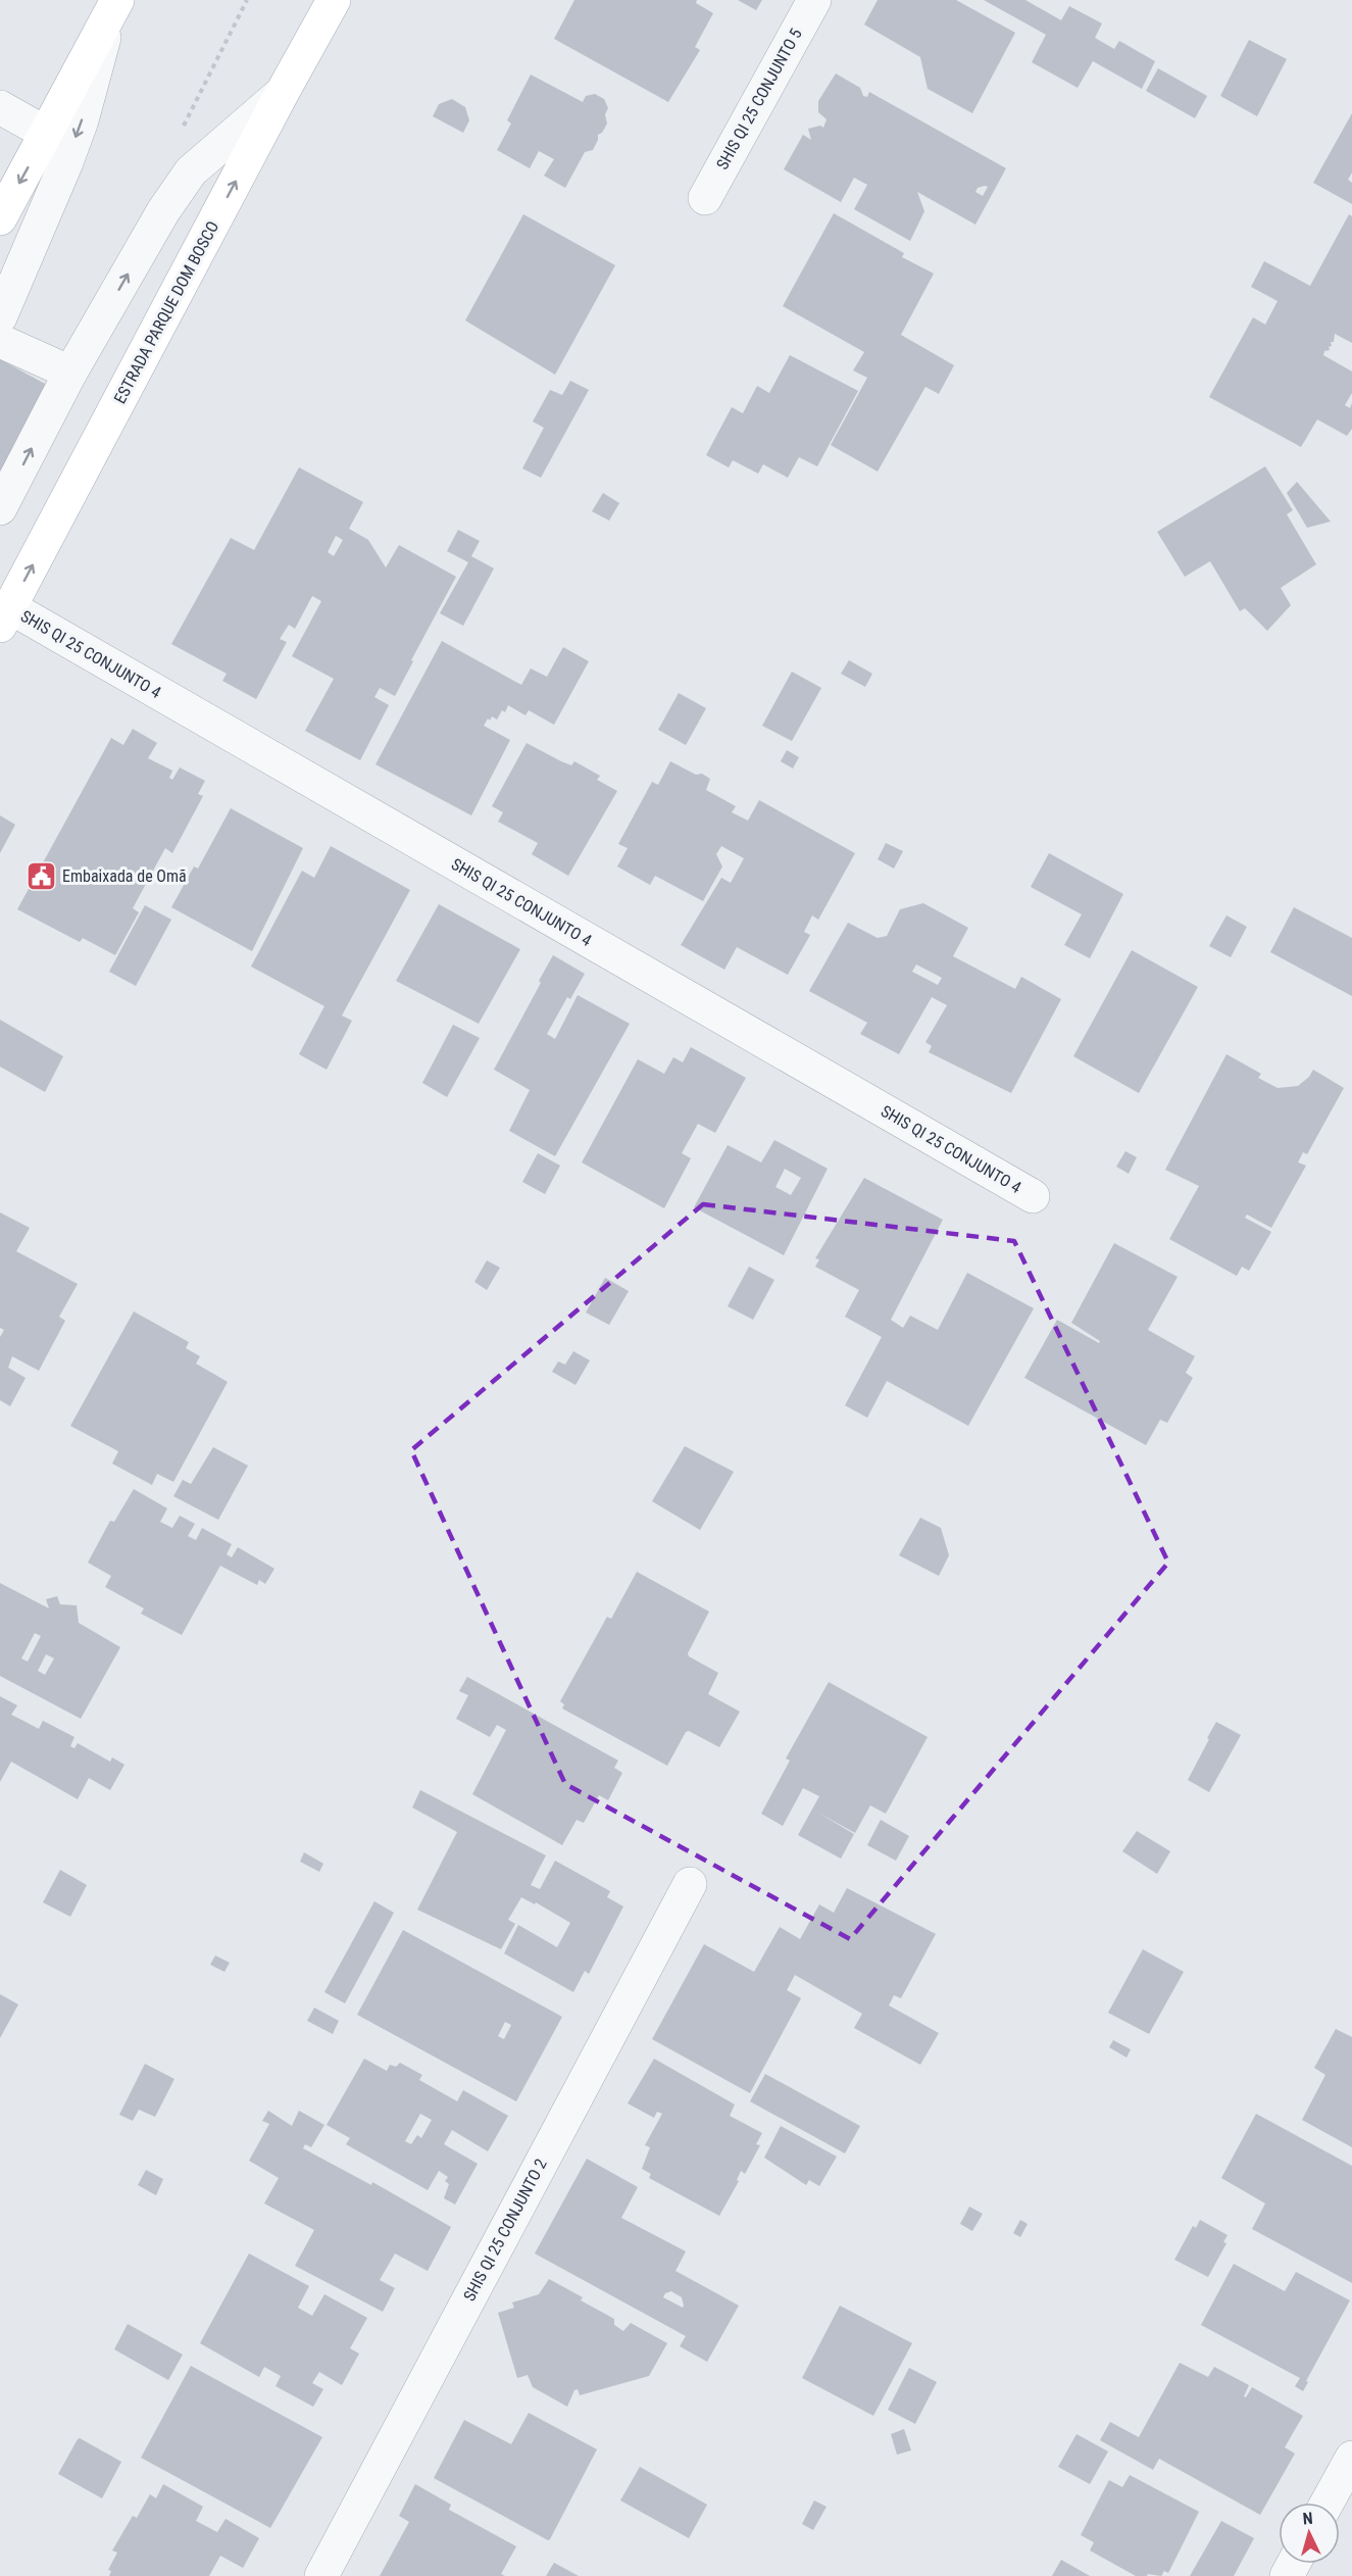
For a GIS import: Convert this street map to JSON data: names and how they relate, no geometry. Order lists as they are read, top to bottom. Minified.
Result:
{"streets":{"main road":["ESTRADA PARQUE DOM BOSCO"],"street":["SHIS QI 25 CONJUNTO 5","SHIS QI 25 CONJUNTO 4","SHIS QI 25 CONJUNTO 2"]},"crossings":[["ESTRADA PARQUE DOM BOSCO","SHIS QI 25 CONJUNTO 4"]],"places":{"public building":["Embaixada de Omã"]},"north":"top"}
